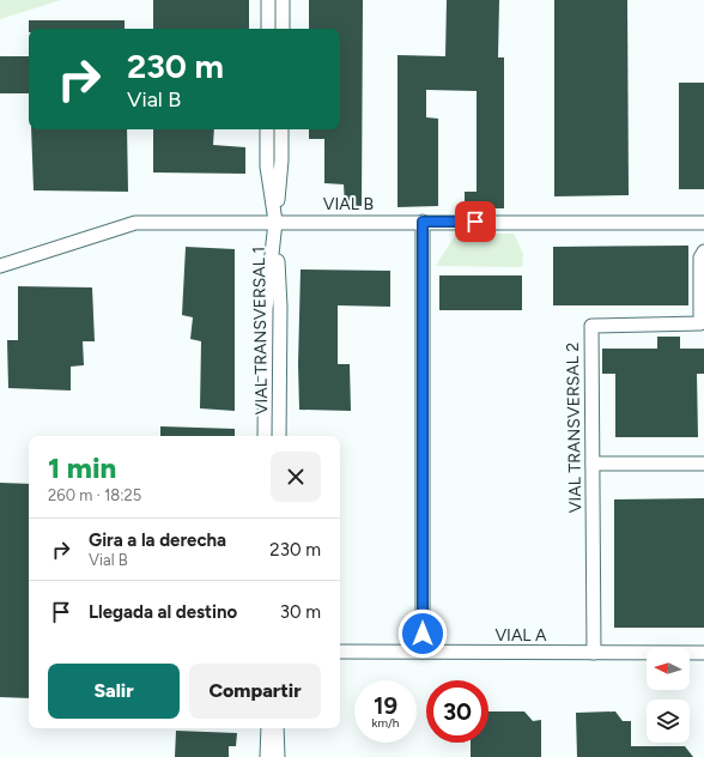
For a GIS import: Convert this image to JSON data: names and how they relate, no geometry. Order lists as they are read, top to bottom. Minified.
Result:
{"streets":{"street":["VIAL B","VIAL TRANSVERSAL 1","VIAL TRANSVERSAL 2","VIAL A"]},"crossings":[["VIAL B","VIAL TRANSVERSAL 1"],["VIAL TRANSVERSAL 2","VIAL A"]],"north":"left","page":{"turn":["230 m","Vial B"],"heading":["1 min","260 m · 18:25"],"list":[{"name":"Gira a la derecha","note":"Vial B","value":"230 m"},{"name":"Llegada al destino","value":"30 m"}],"buttons":["Salir","Compartir"],"speed":"19 km/h","limit":"30"}}
